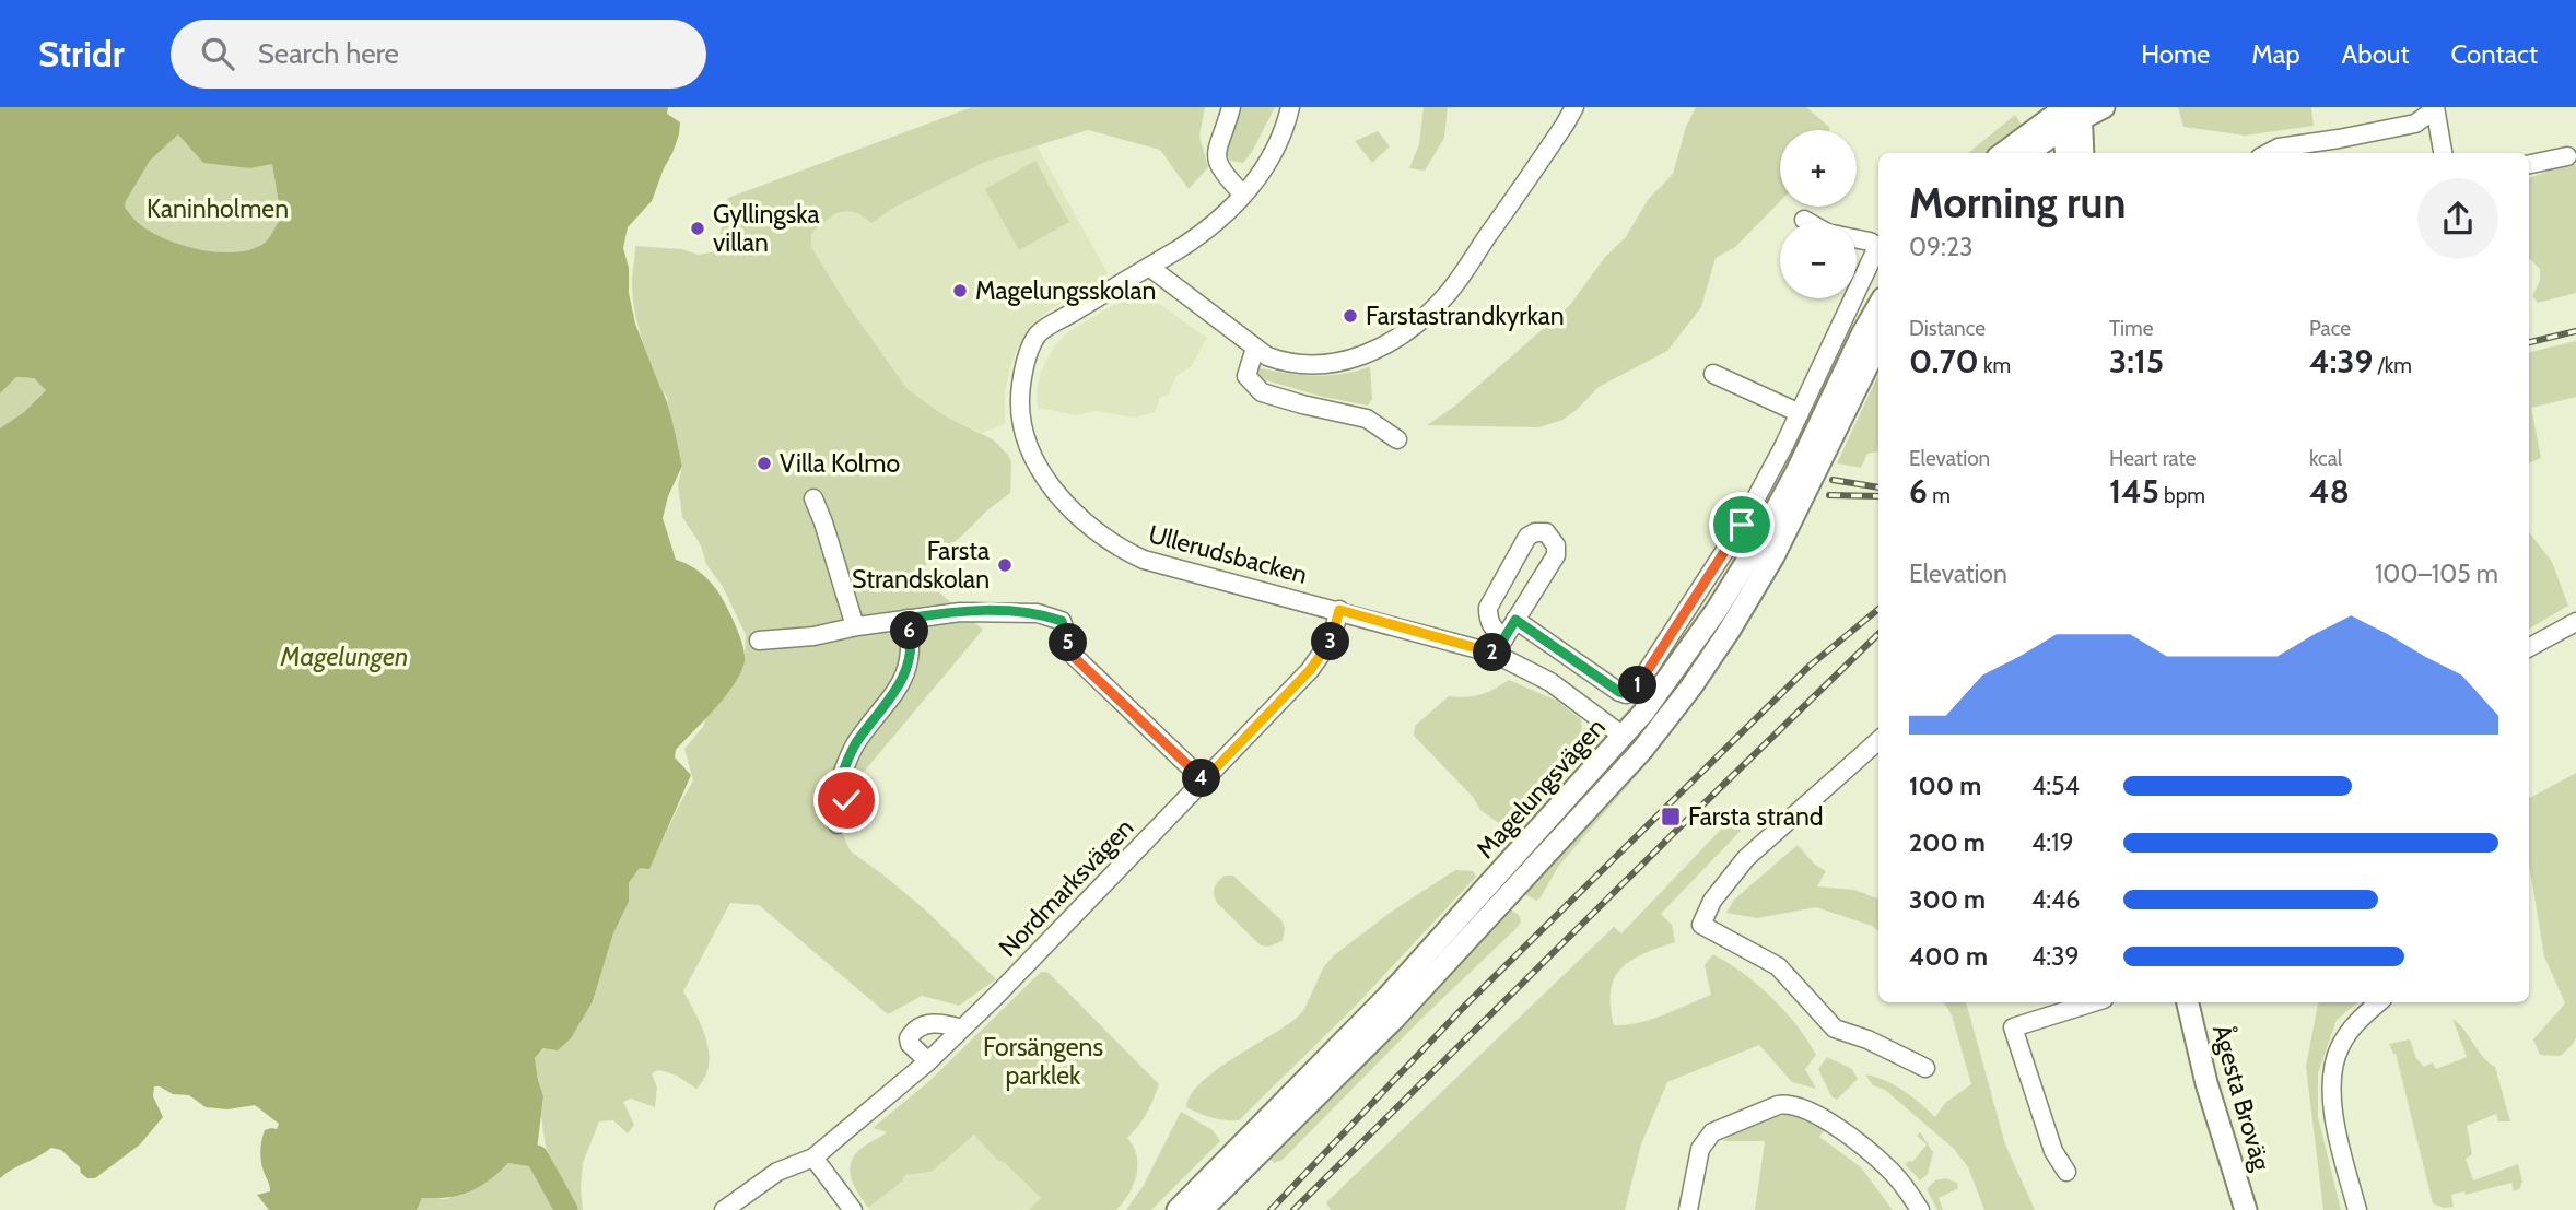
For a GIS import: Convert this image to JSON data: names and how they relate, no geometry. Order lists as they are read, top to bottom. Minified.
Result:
{"streets":{"main road":["Magelungsvägen","Ågesta Broväg"],"street":["Ullerudsbacken","Nordmarksvägen"]},"crossings":[["Ullerudsbacken","Magelungsvägen"],["Ullerudsbacken","Nordmarksvägen"]],"water":["Magelungen"],"parks":["Kaninholmen","Forsängens parklek"],"places":{"other":["Gyllingska villan","Magelungsskolan","Farstastrandkyrkan","Villa Kolmo","Farsta Strandskolan"],"transit":["Farsta strand"]},"page":{"header":"Stridr","search":"Search here","nav":["Home","Map","About","Contact"],"map_buttons":["+","−"],"heading":["Morning run","09:23"],"stats":[["Distance","0.70 km"],["Time","3:15"],["Pace","4:39 /km"],["Elevation","6 m"],["Heart rate","145 bpm"],["kcal","48"]],"chart":["Elevation","100–105 m"],"pins":["6","3","5","2","1","4"],"list":[{"name":"100 m","note":"4:54"},{"name":"200 m","note":"4:19"},{"name":"300 m","note":"4:46"},{"name":"400 m","note":"4:39"}]}}
